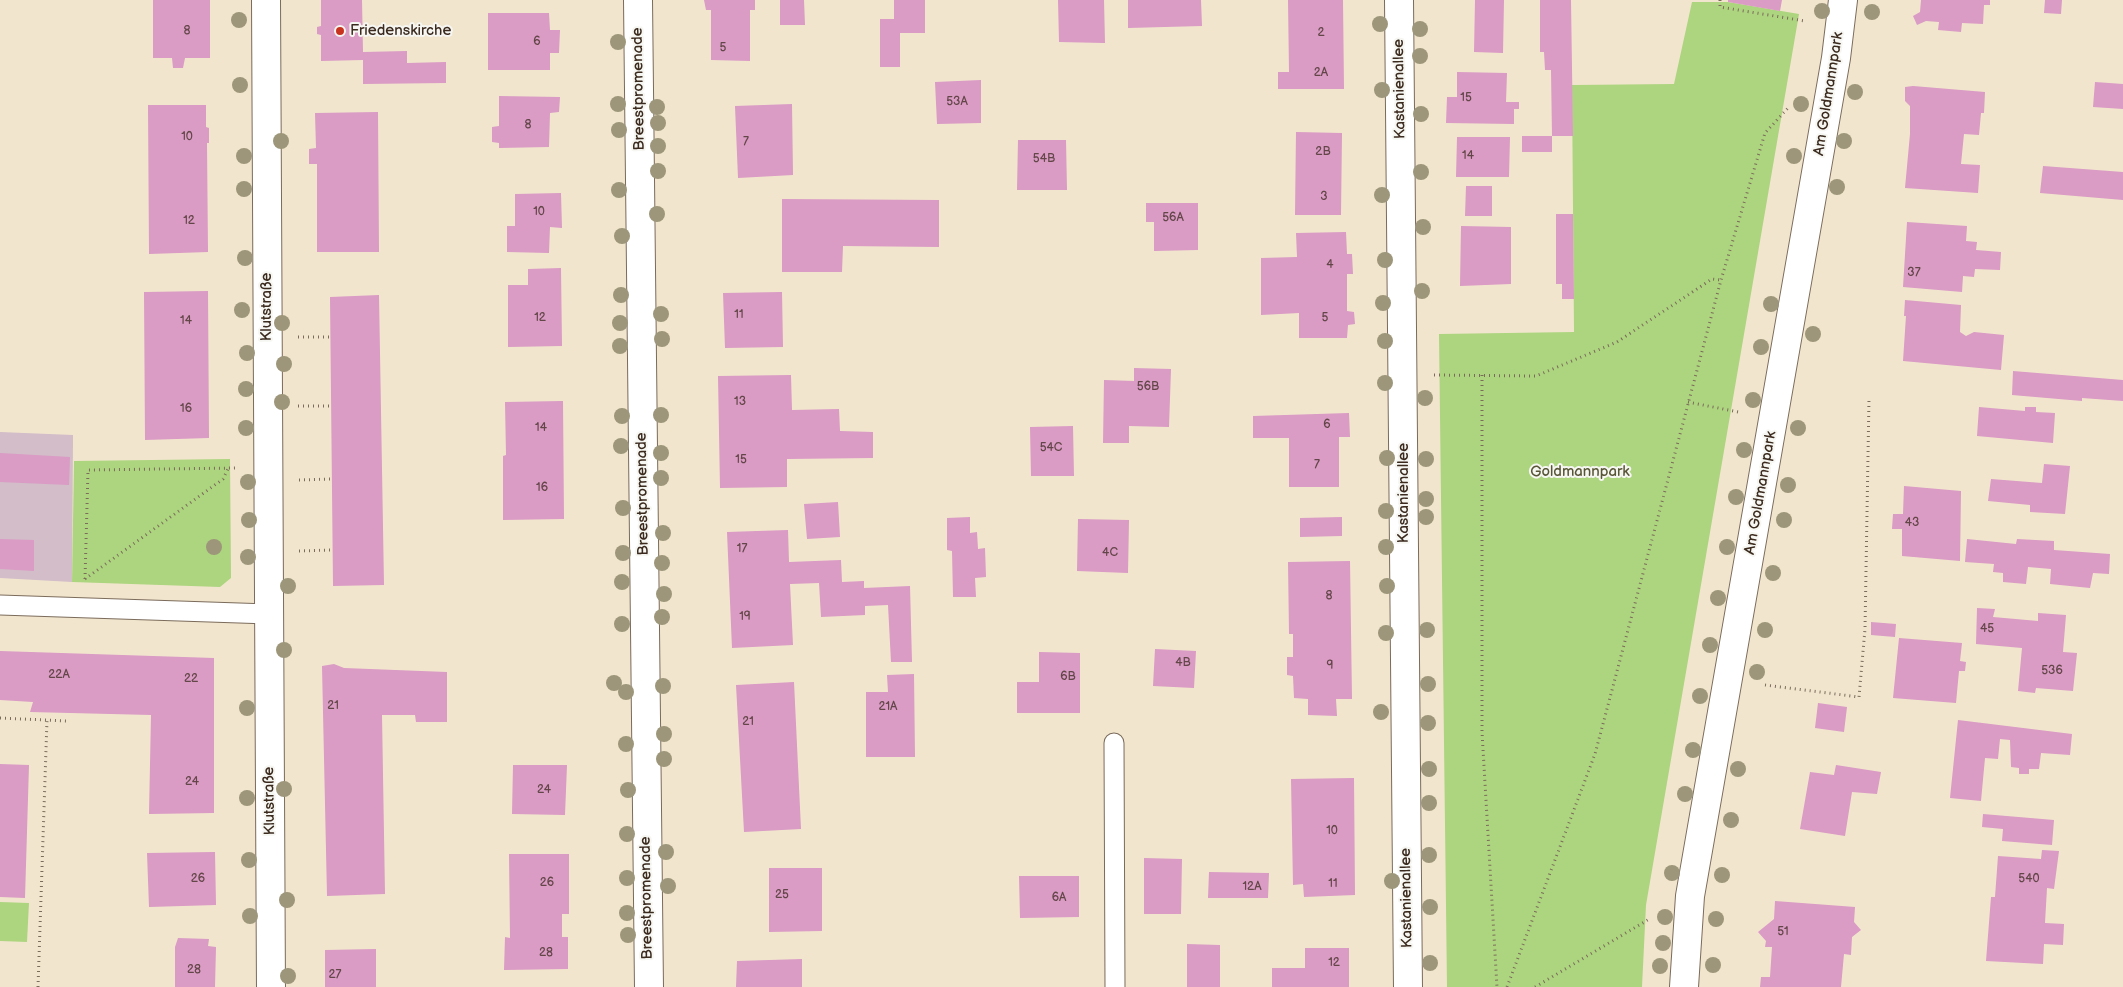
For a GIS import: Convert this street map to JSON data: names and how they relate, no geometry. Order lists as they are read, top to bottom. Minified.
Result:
{"streets":{"street":["Breestpromenade","Kastanienallee","Am Goldmannpark","Klutstraße"]},"parks":["Goldmannpark"],"places":["Friedenskirche"],"house_numbers":["8","2","6","5","2A","15","53A","8","10","7","2B","14","54B","3","10","56A","12","4","37","11","12","5","14","56B","13","16","6","14","54C","15","7","16","43","17","4C","8","19","45","4B","9","536","22A","6B","22","21","21A","21","24","24","10","26","540","26","11","12A","25","6A","51","28","12","28","27"]}
